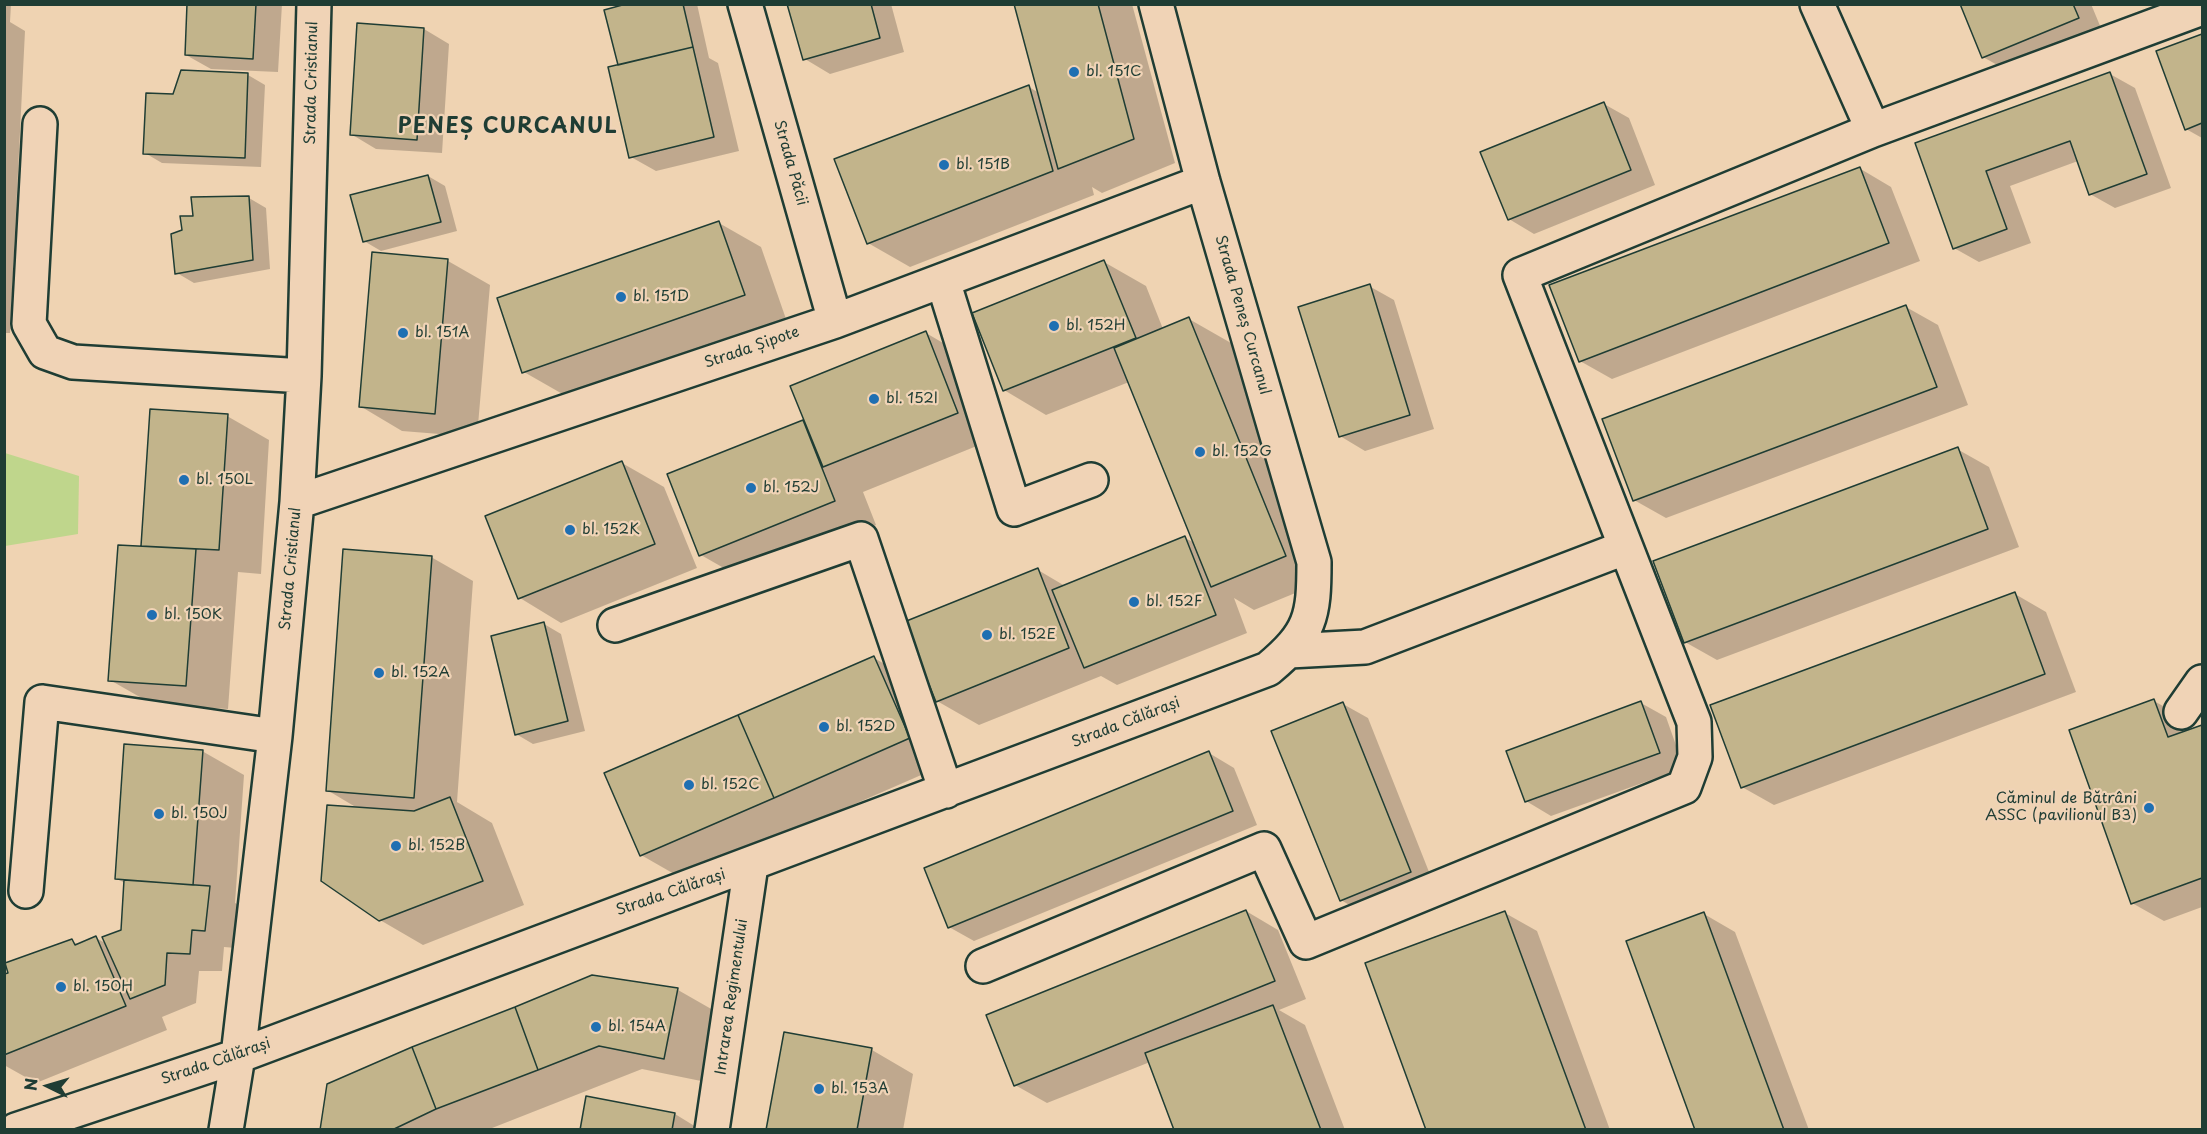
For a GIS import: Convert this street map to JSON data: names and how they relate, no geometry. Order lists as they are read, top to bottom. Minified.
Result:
{"streets":{"street":["Strada Cristianul","Strada Păcii","Strada Peneș Curcanul","Strada Șipote","Strada Călărași","Intrarea Regimentului"]},"crossings":[["Strada Cristianul","Strada Șipote"],["Strada Cristianul","Strada Călărași"],["Strada Păcii","Strada Șipote"],["Strada Peneș Curcanul","Strada Șipote"],["Strada Peneș Curcanul","Strada Călărași"],["Strada Călărași","Intrarea Regimentului"]],"districts":["PENEȘ CURCANUL"],"places":["bl. 151C","bl. 151B","bl. 151D","bl. 152H","bl. 151A","bl. 152I","bl. 152G","bl. 150L","bl. 152J","bl. 152K","bl. 152F","bl. 150K","bl. 152E","bl. 152A","bl. 152D","bl. 152C","Căminul de Bătrâni ASSC (pavilionul B3)","bl. 150J","bl. 152B","bl. 150H","bl. 154A","bl. 153A"],"north":"left"}
